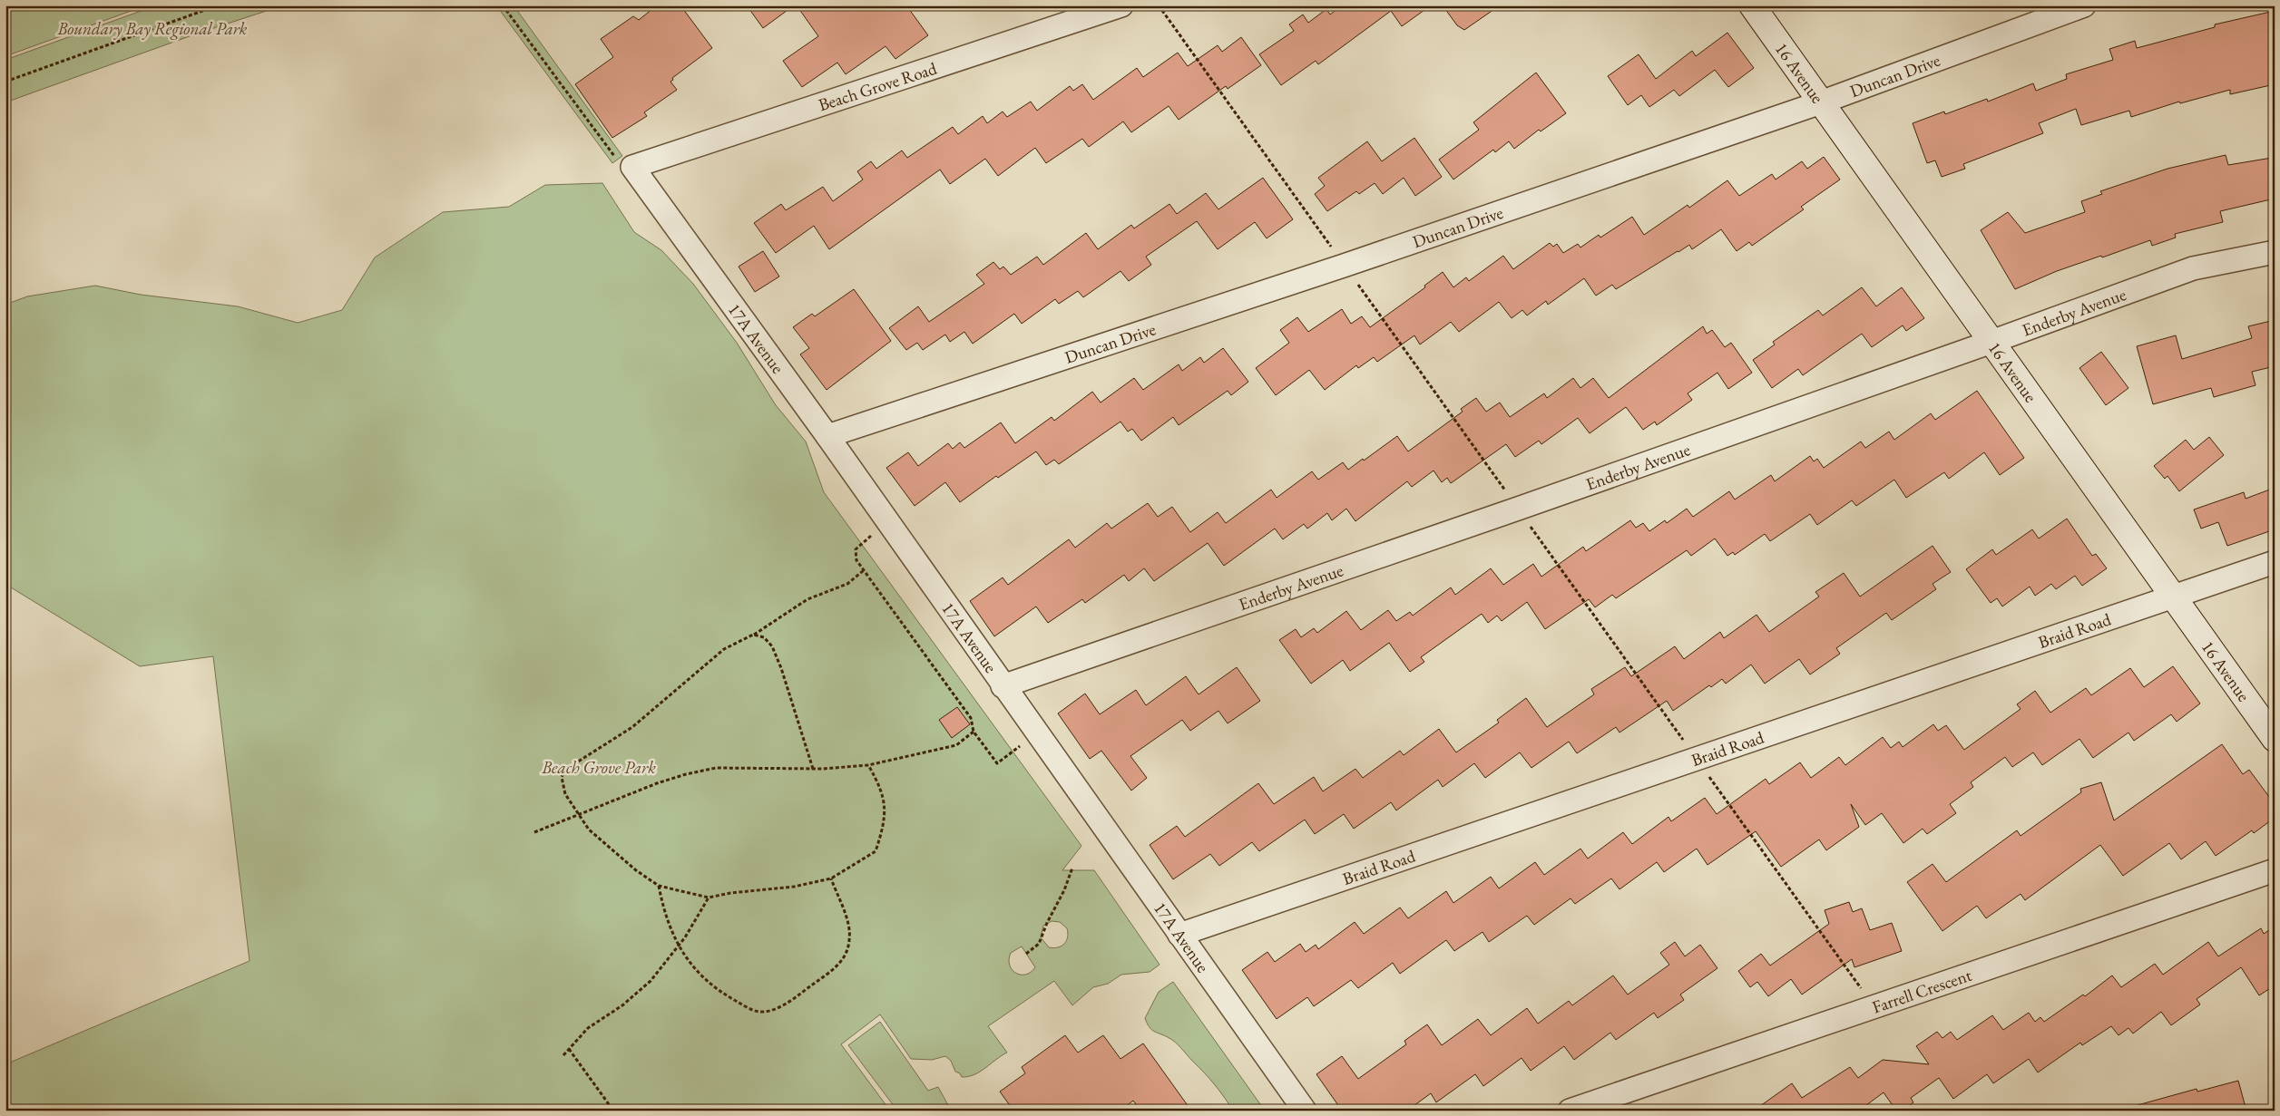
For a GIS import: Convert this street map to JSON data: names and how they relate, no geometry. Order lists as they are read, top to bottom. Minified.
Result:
{"streets":{"street":["16 Avenue","Duncan Drive","Beach Grove Road","Enderby Avenue","17A Avenue","Braid Road","Farrell Crescent"]},"crossings":[["16 Avenue","Duncan Drive"],["16 Avenue","Enderby Avenue"],["16 Avenue","Braid Road"],["Duncan Drive","17A Avenue"],["Beach Grove Road","17A Avenue"],["Enderby Avenue","17A Avenue"],["17A Avenue","Braid Road"]],"parks":["Boundary Bay Regional Park","Beach Grove Park"]}
